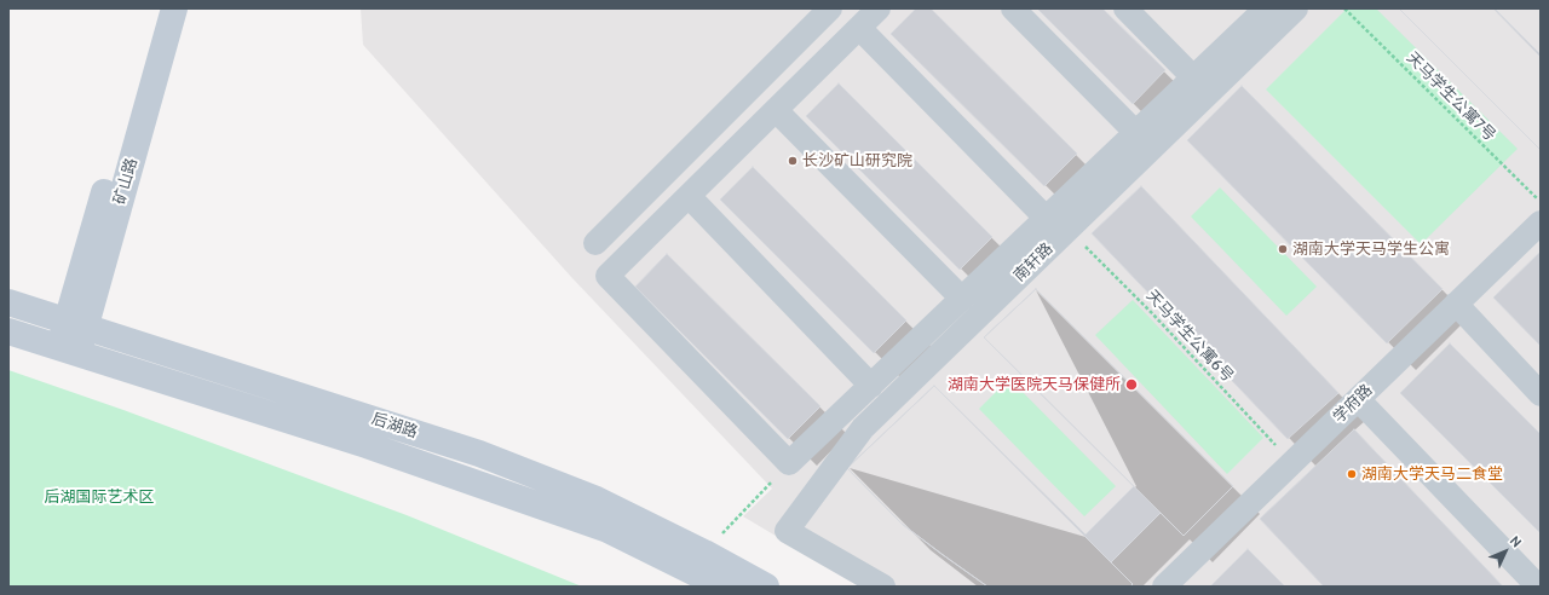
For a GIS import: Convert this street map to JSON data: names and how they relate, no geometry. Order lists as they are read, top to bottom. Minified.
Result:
{"streets":{"main road":["矿山路","后湖路"],"street":["南轩路","学府路"],"path":["天马学生公寓7号","天马学生公寓6号"]},"crossings":[["矿山路","后湖路"],["南轩路","天马学生公寓6号"],["天马学生公寓6号","学府路"]],"parks":["后湖国际艺术区"],"places":["长沙矿山研究院","湖南大学天马学生公寓","湖南大学医院天马保健所","湖南大学天马二食堂"],"north":"top right"}
